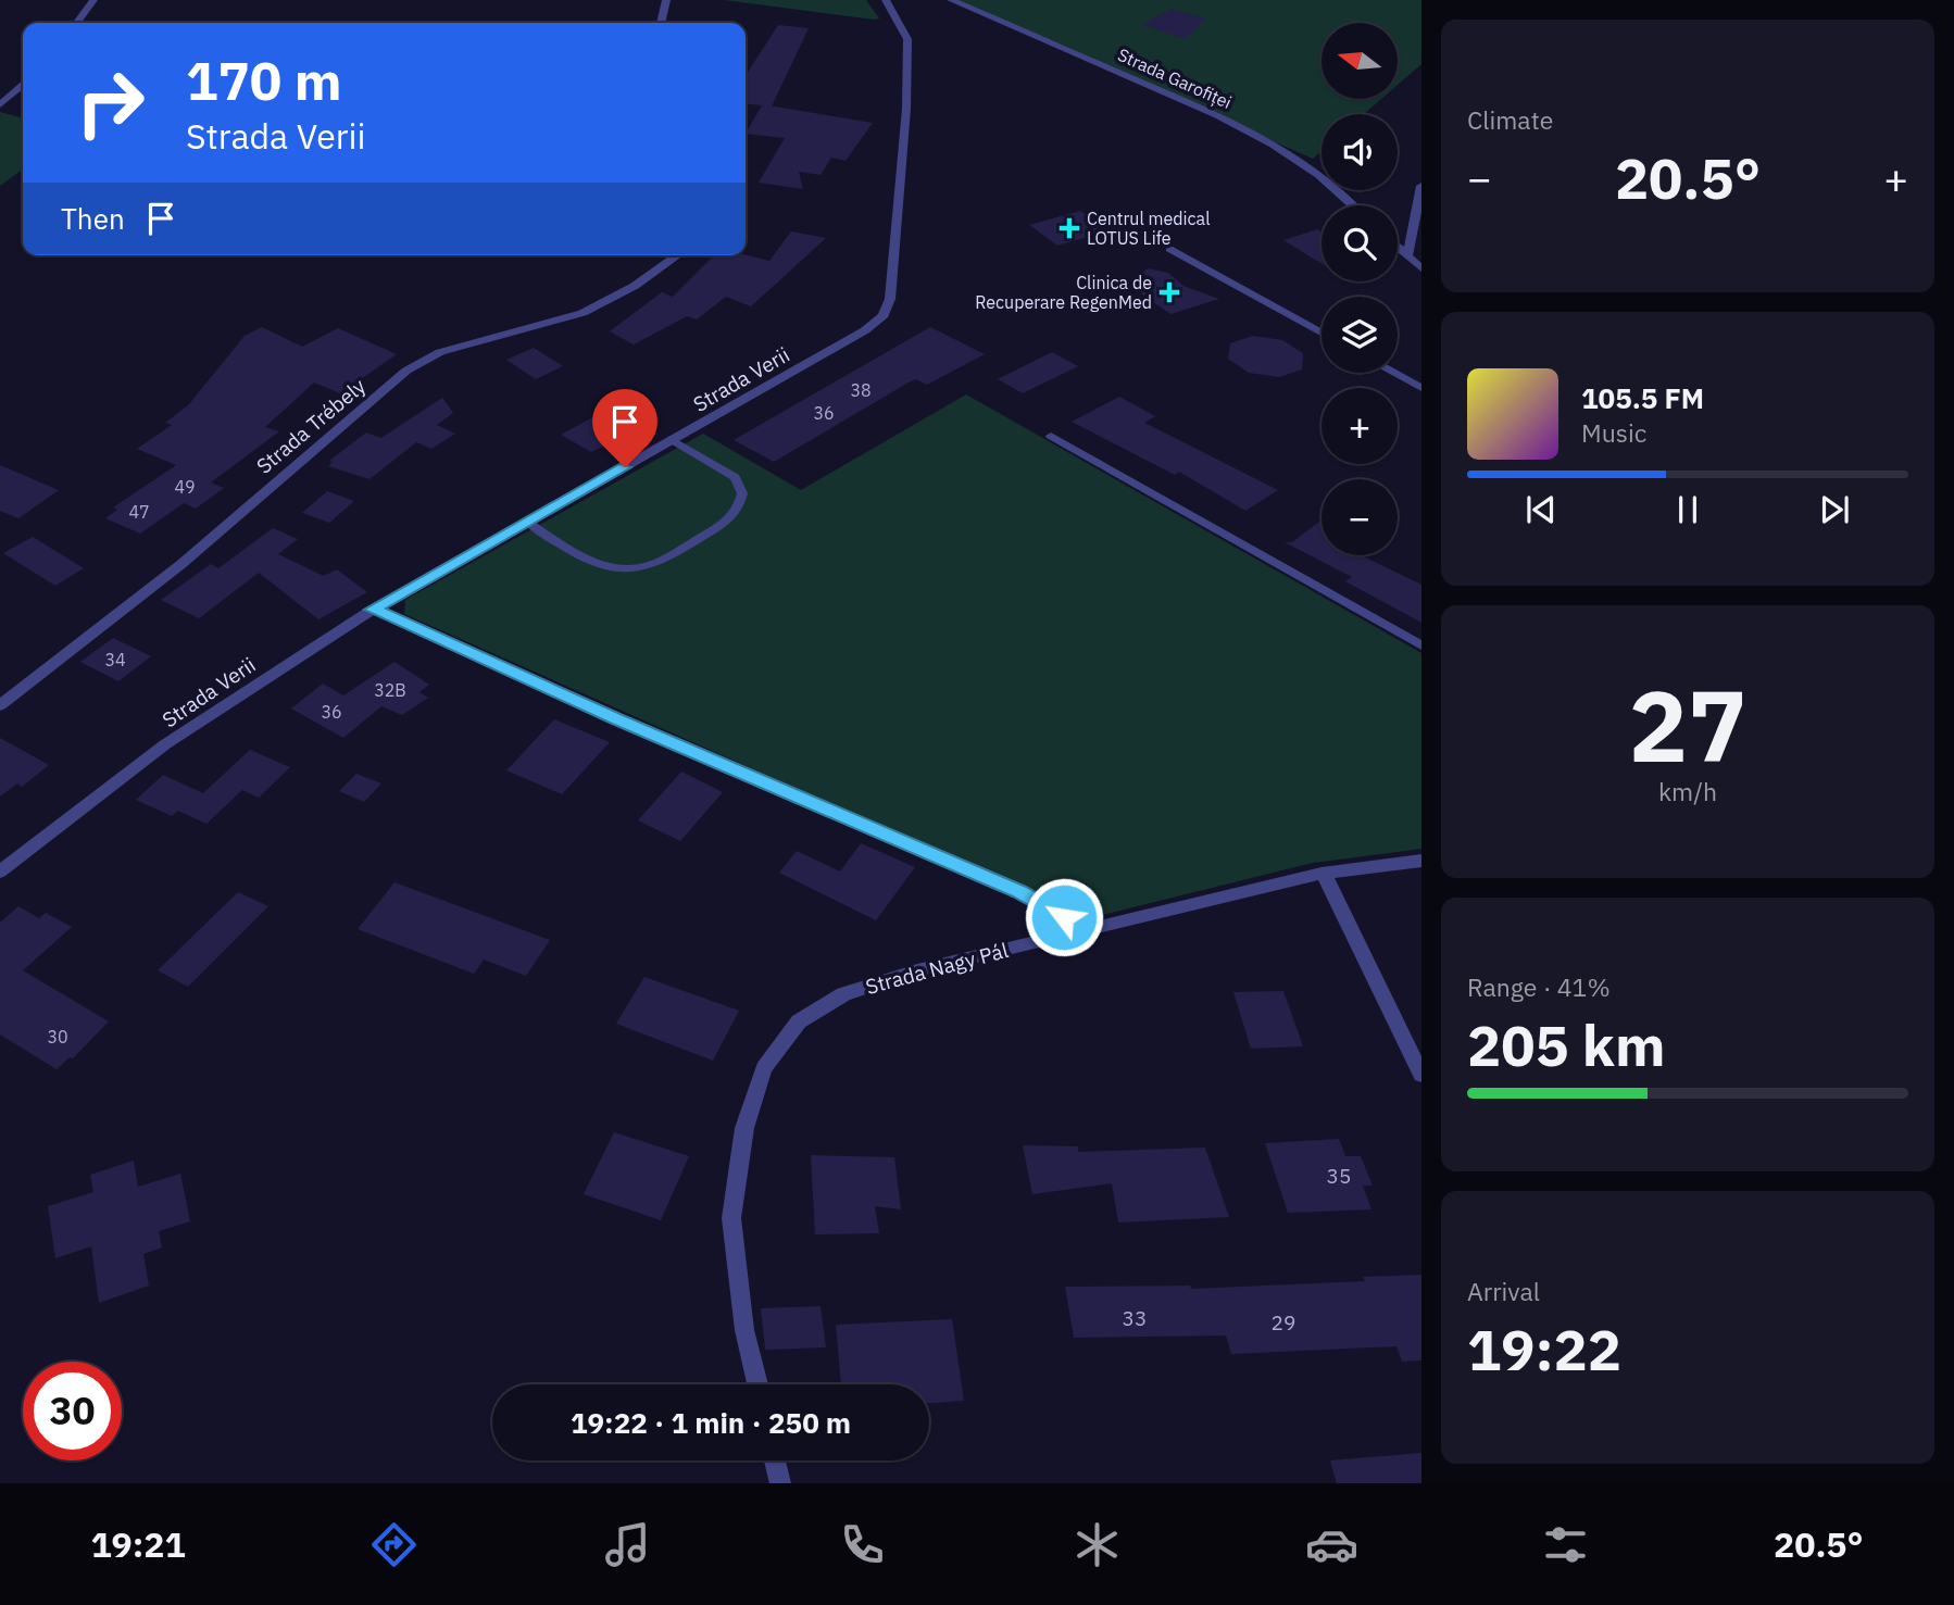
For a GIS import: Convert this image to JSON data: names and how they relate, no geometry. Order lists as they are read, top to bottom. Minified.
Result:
{"streets":{"street":["Strada Garofiței","Strada Verii","Strada Trébely","Strada Nagy Pál"]},"places":{"health":["Centrul medical LOTUS Life","Clinica de Recuperare RegenMed"]},"house_numbers":["38","36","49","47","34","32B","36","30","35","33","29"],"north":"left","page":{"tile":["Climate",["27","km/h"],["Range · 41%","205 km"],["Arrival","19:22"]],"map_buttons":["+","−"],"turn":["170 m","Strada Verii"],"heat":["−","20.5°","+"],"then":"Then","song":["105.5 FM","Music"],"limit":"30","trip":"19:22 · 1 min · 250 m","tabs":["19:21","20.5°"]}}
